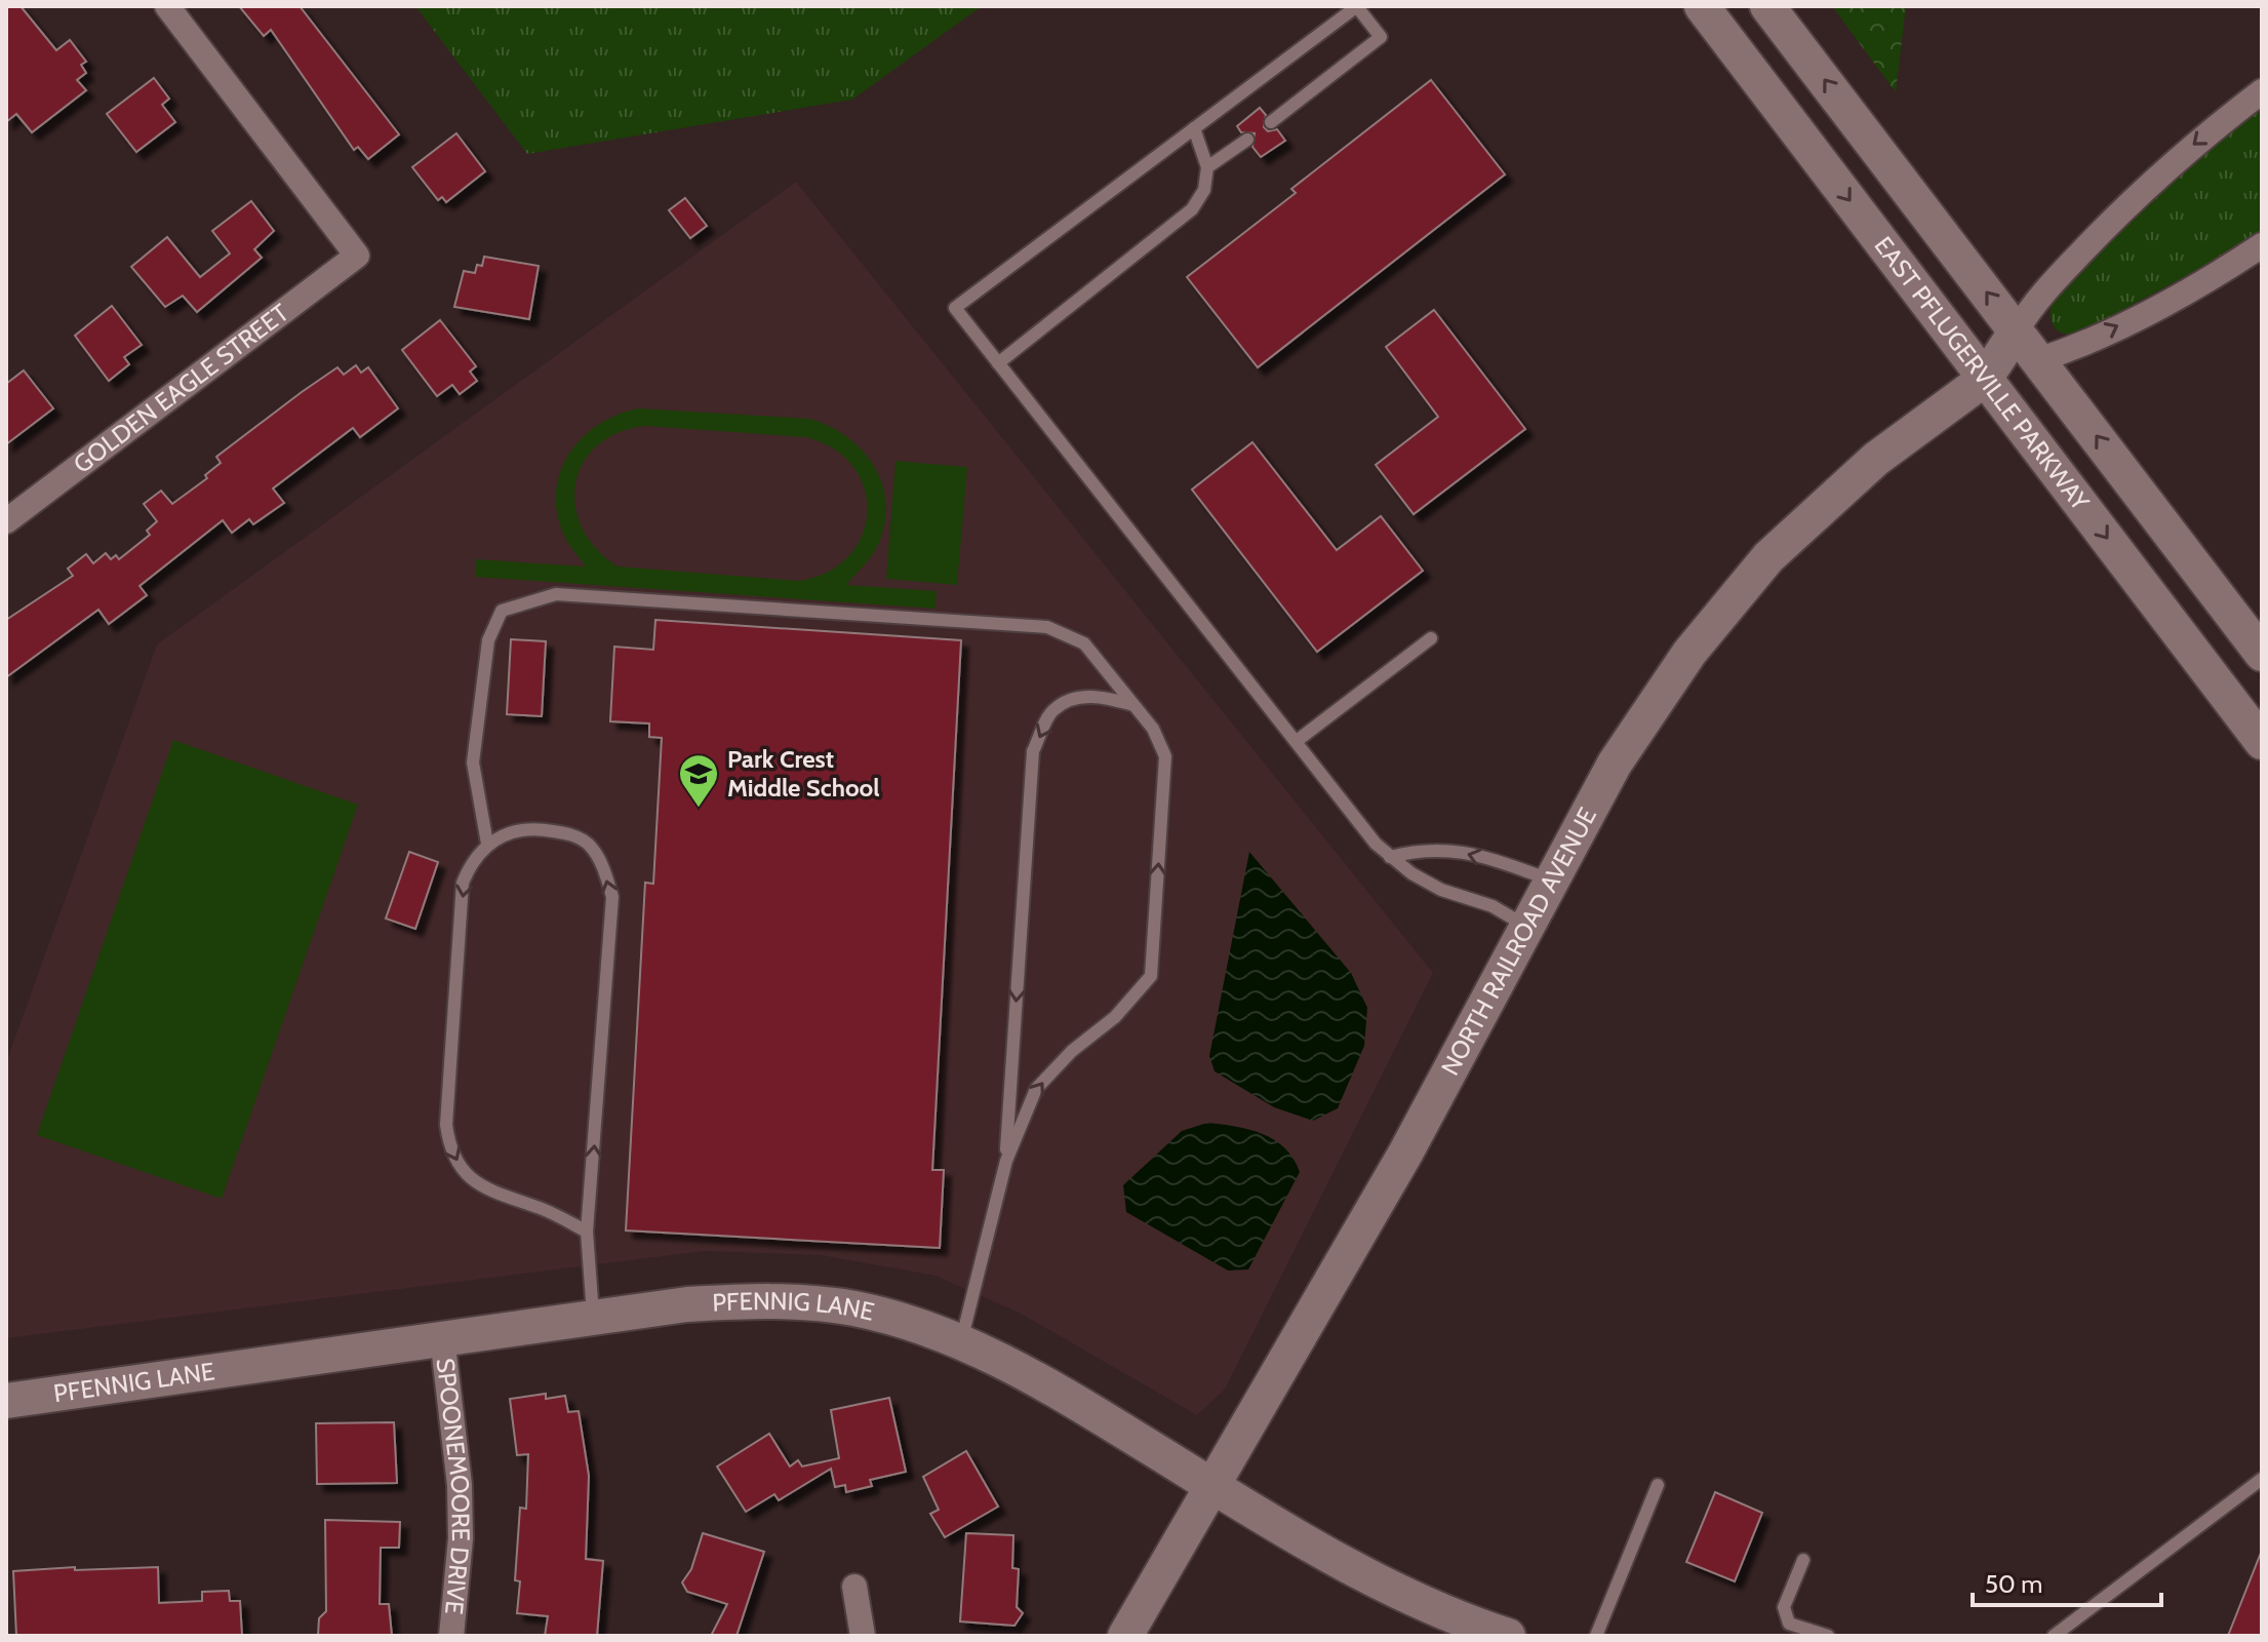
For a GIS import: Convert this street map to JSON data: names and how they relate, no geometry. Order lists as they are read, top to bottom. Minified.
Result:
{"streets":{"street":["EAST PFLUGERVILLE PARKWAY","GOLDEN EAGLE STREET","NORTH RAILROAD AVENUE","PFENNIG LANE","SPOONEMOORE DRIVE"]},"crossings":[["EAST PFLUGERVILLE PARKWAY","NORTH RAILROAD AVENUE"],["NORTH RAILROAD AVENUE","PFENNIG LANE"],["PFENNIG LANE","SPOONEMOORE DRIVE"]],"places":{"school or university":["Park Crest Middle School"]},"scale_bar":"50 m"}
